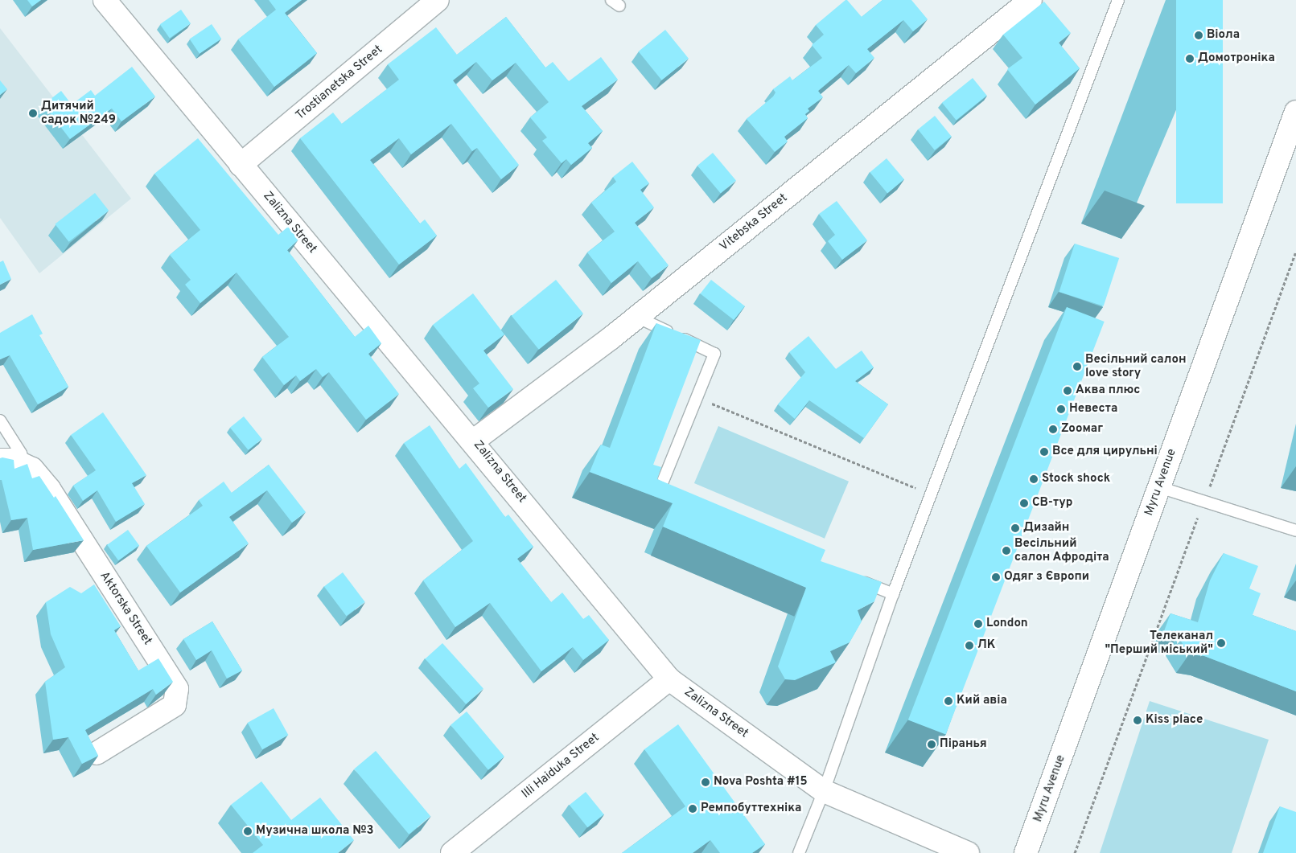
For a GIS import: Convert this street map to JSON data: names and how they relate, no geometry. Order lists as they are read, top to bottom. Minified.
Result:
{"streets":{"street":["Trostianetska Street","Zalizna Street","Vitebska Street","Myru Avenue","Aktorska Street","Illi Haiduka Street"]},"crossings":[["Trostianetska Street","Zalizna Street"],["Zalizna Street","Vitebska Street"],["Zalizna Street","Illi Haiduka Street"]],"places":["Віола","Домотроніка","Дитячий садок №249","Весільний салон love story","Аква плюс","Невеста","Zooмаг","Все для цирульні","Stock shock","СВ-тур","Дизайн","Весільний салон Афродіта","Одяг з Європи","London","Телеканал \"Перший мiський\"","ЛК","Кий авіа","Kiss place","Піранья","Nova Poshta #15","Ремпобуттехніка","Музична школа №3"]}
